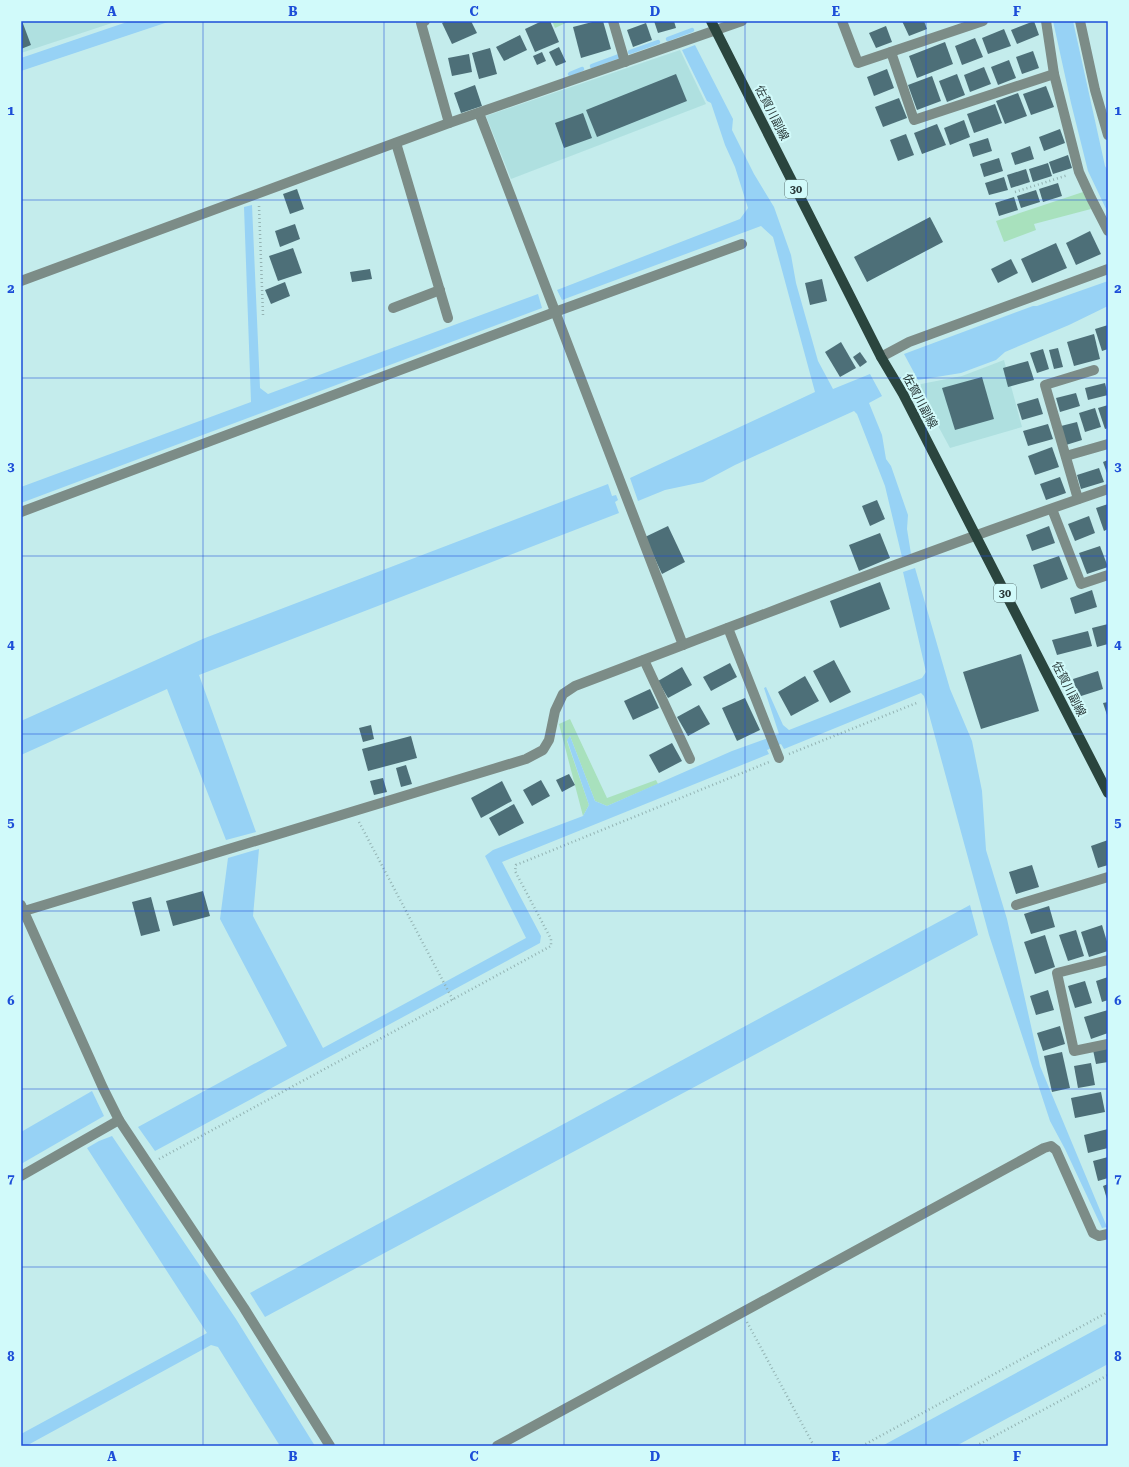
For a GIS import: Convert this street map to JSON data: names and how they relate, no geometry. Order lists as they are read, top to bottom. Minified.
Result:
{"streets":{"main road":["佐賀川副線","30"]},"grid":{"columns":["A","B","C","D","E","F"],"rows":["1","2","3","4","5","6","7","8"]}}
